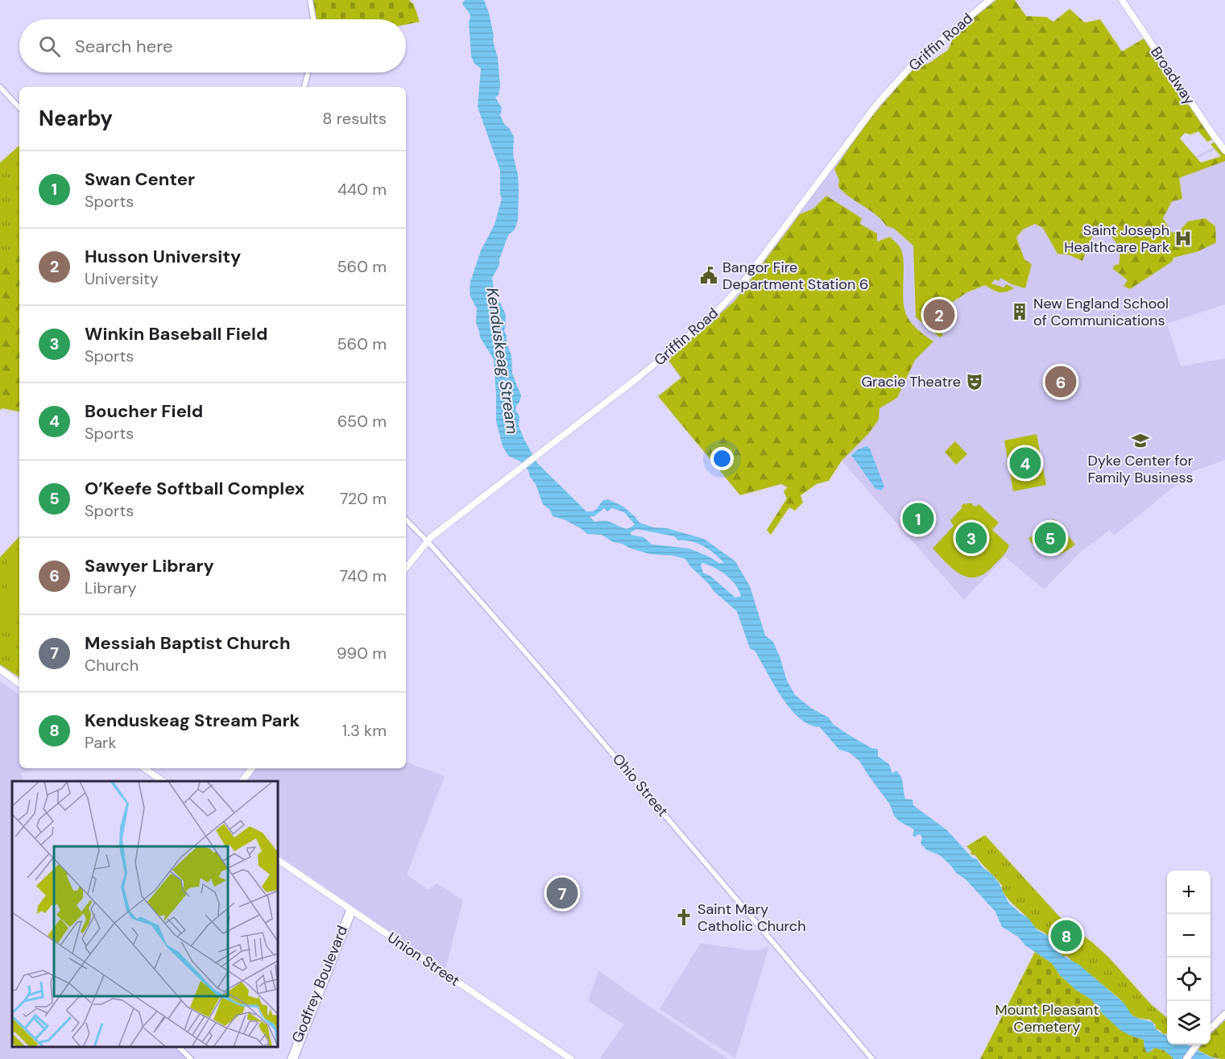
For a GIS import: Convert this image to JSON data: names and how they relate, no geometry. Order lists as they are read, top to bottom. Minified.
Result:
{"streets":{"main road":["Griffin Road","Broadway","Union Street"],"street":["Ohio Street","Godfrey Boulevard"]},"crossings":[["Griffin Road","Ohio Street"],["Union Street","Godfrey Boulevard"]],"water":["Kenduskeag Stream"],"parks":["Mount Pleasant Cemetery"],"places":{"hospital":["Saint Joseph Healthcare Park"],"public building":["Bangor Fire Department Station 6"],"building":["New England School of Communications"],"theatre":["Gracie Theatre"],"school or university":["Dyke Center for Family Business"],"church":["Saint Mary Catholic Church"]},"page":{"search":"Search here","heading":["Nearby","8 results"],"list":[{"mark":"1","name":"Swan Center","note":"Sports","value":"440 m"},{"mark":"2","name":"Husson University","note":"University","value":"560 m"},{"mark":"3","name":"Winkin Baseball Field","note":"Sports","value":"560 m"},{"mark":"4","name":"Boucher Field","note":"Sports","value":"650 m"},{"mark":"5","name":"O’Keefe Softball Complex","note":"Sports","value":"720 m"},{"mark":"6","name":"Sawyer Library","note":"Library","value":"740 m"},{"mark":"7","name":"Messiah Baptist Church","note":"Church","value":"990 m"},{"mark":"8","name":"Kenduskeag Stream Park","note":"Park","value":"1.3 km"}],"pins":["2","6","4","1","3","5","7","8"],"map_buttons":["+","−"]}}
